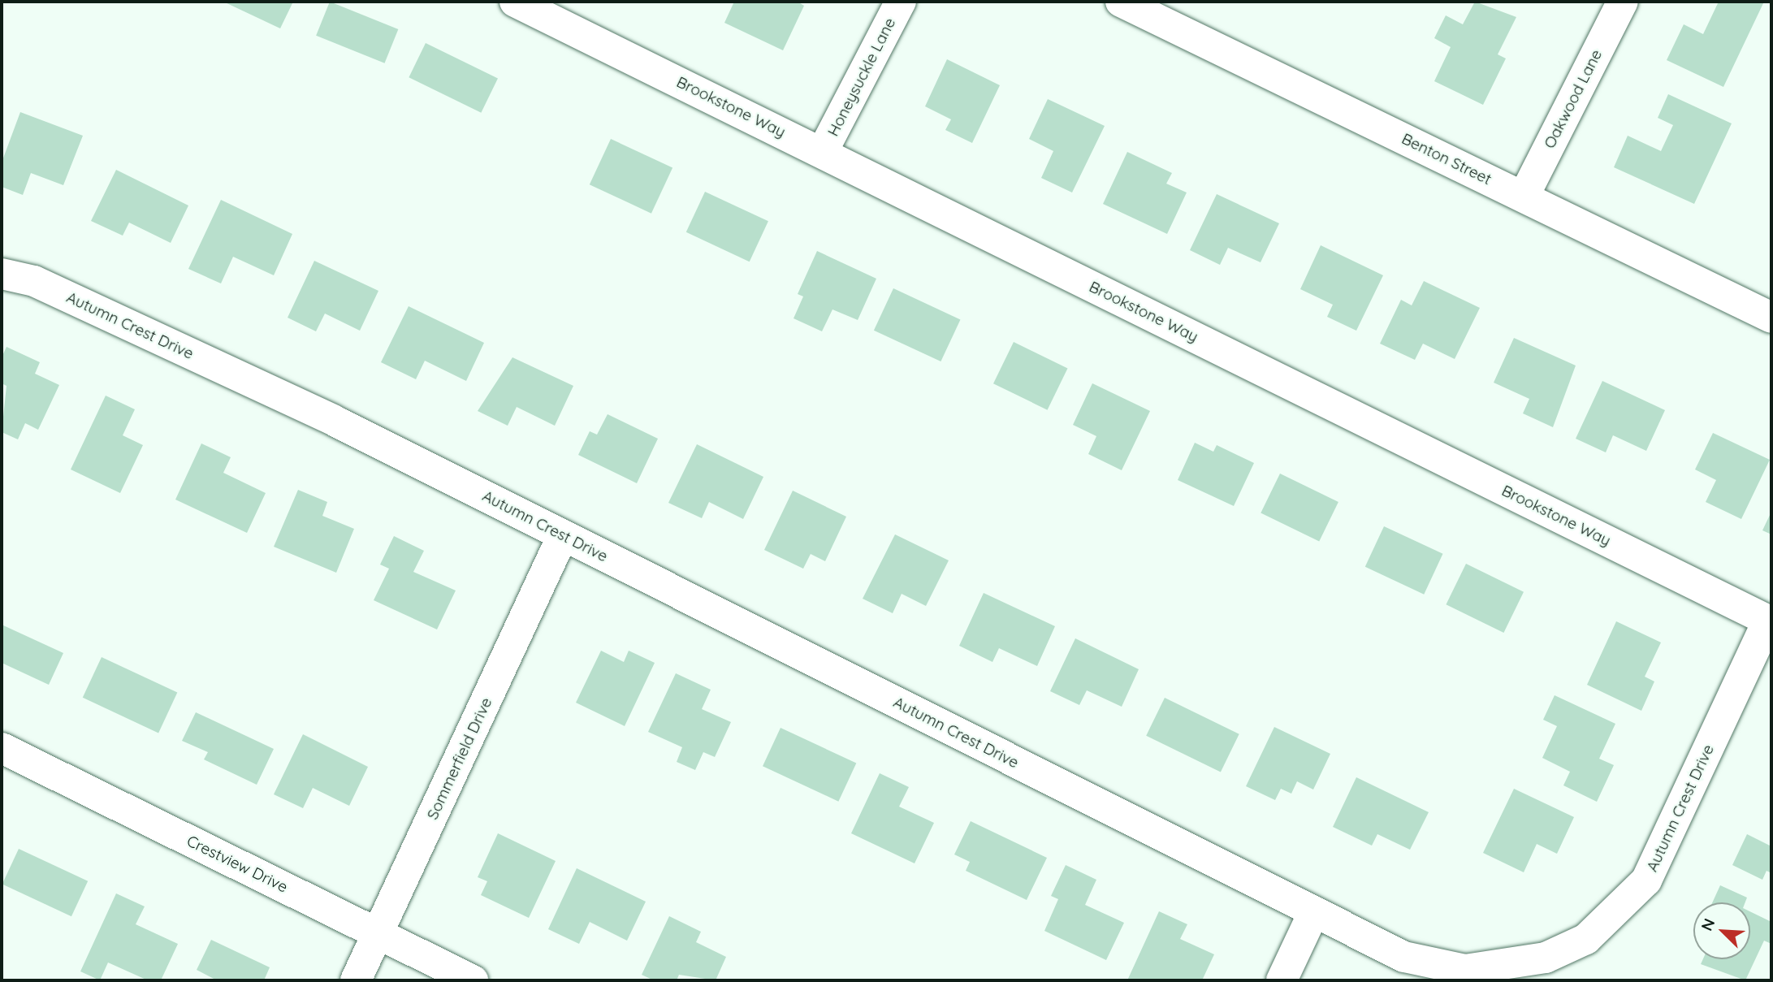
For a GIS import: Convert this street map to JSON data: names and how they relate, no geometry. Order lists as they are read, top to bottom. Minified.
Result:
{"streets":{"street":["Honeysuckle Lane","Oakwood Lane","Brookstone Way","Benton Street","Autumn Crest Drive","Sommerfield Drive","Crestview Drive"]},"crossings":[["Honeysuckle Lane","Brookstone Way"],["Oakwood Lane","Benton Street"],["Brookstone Way","Autumn Crest Drive"],["Autumn Crest Drive","Sommerfield Drive"],["Sommerfield Drive","Crestview Drive"]],"north":"top left"}
